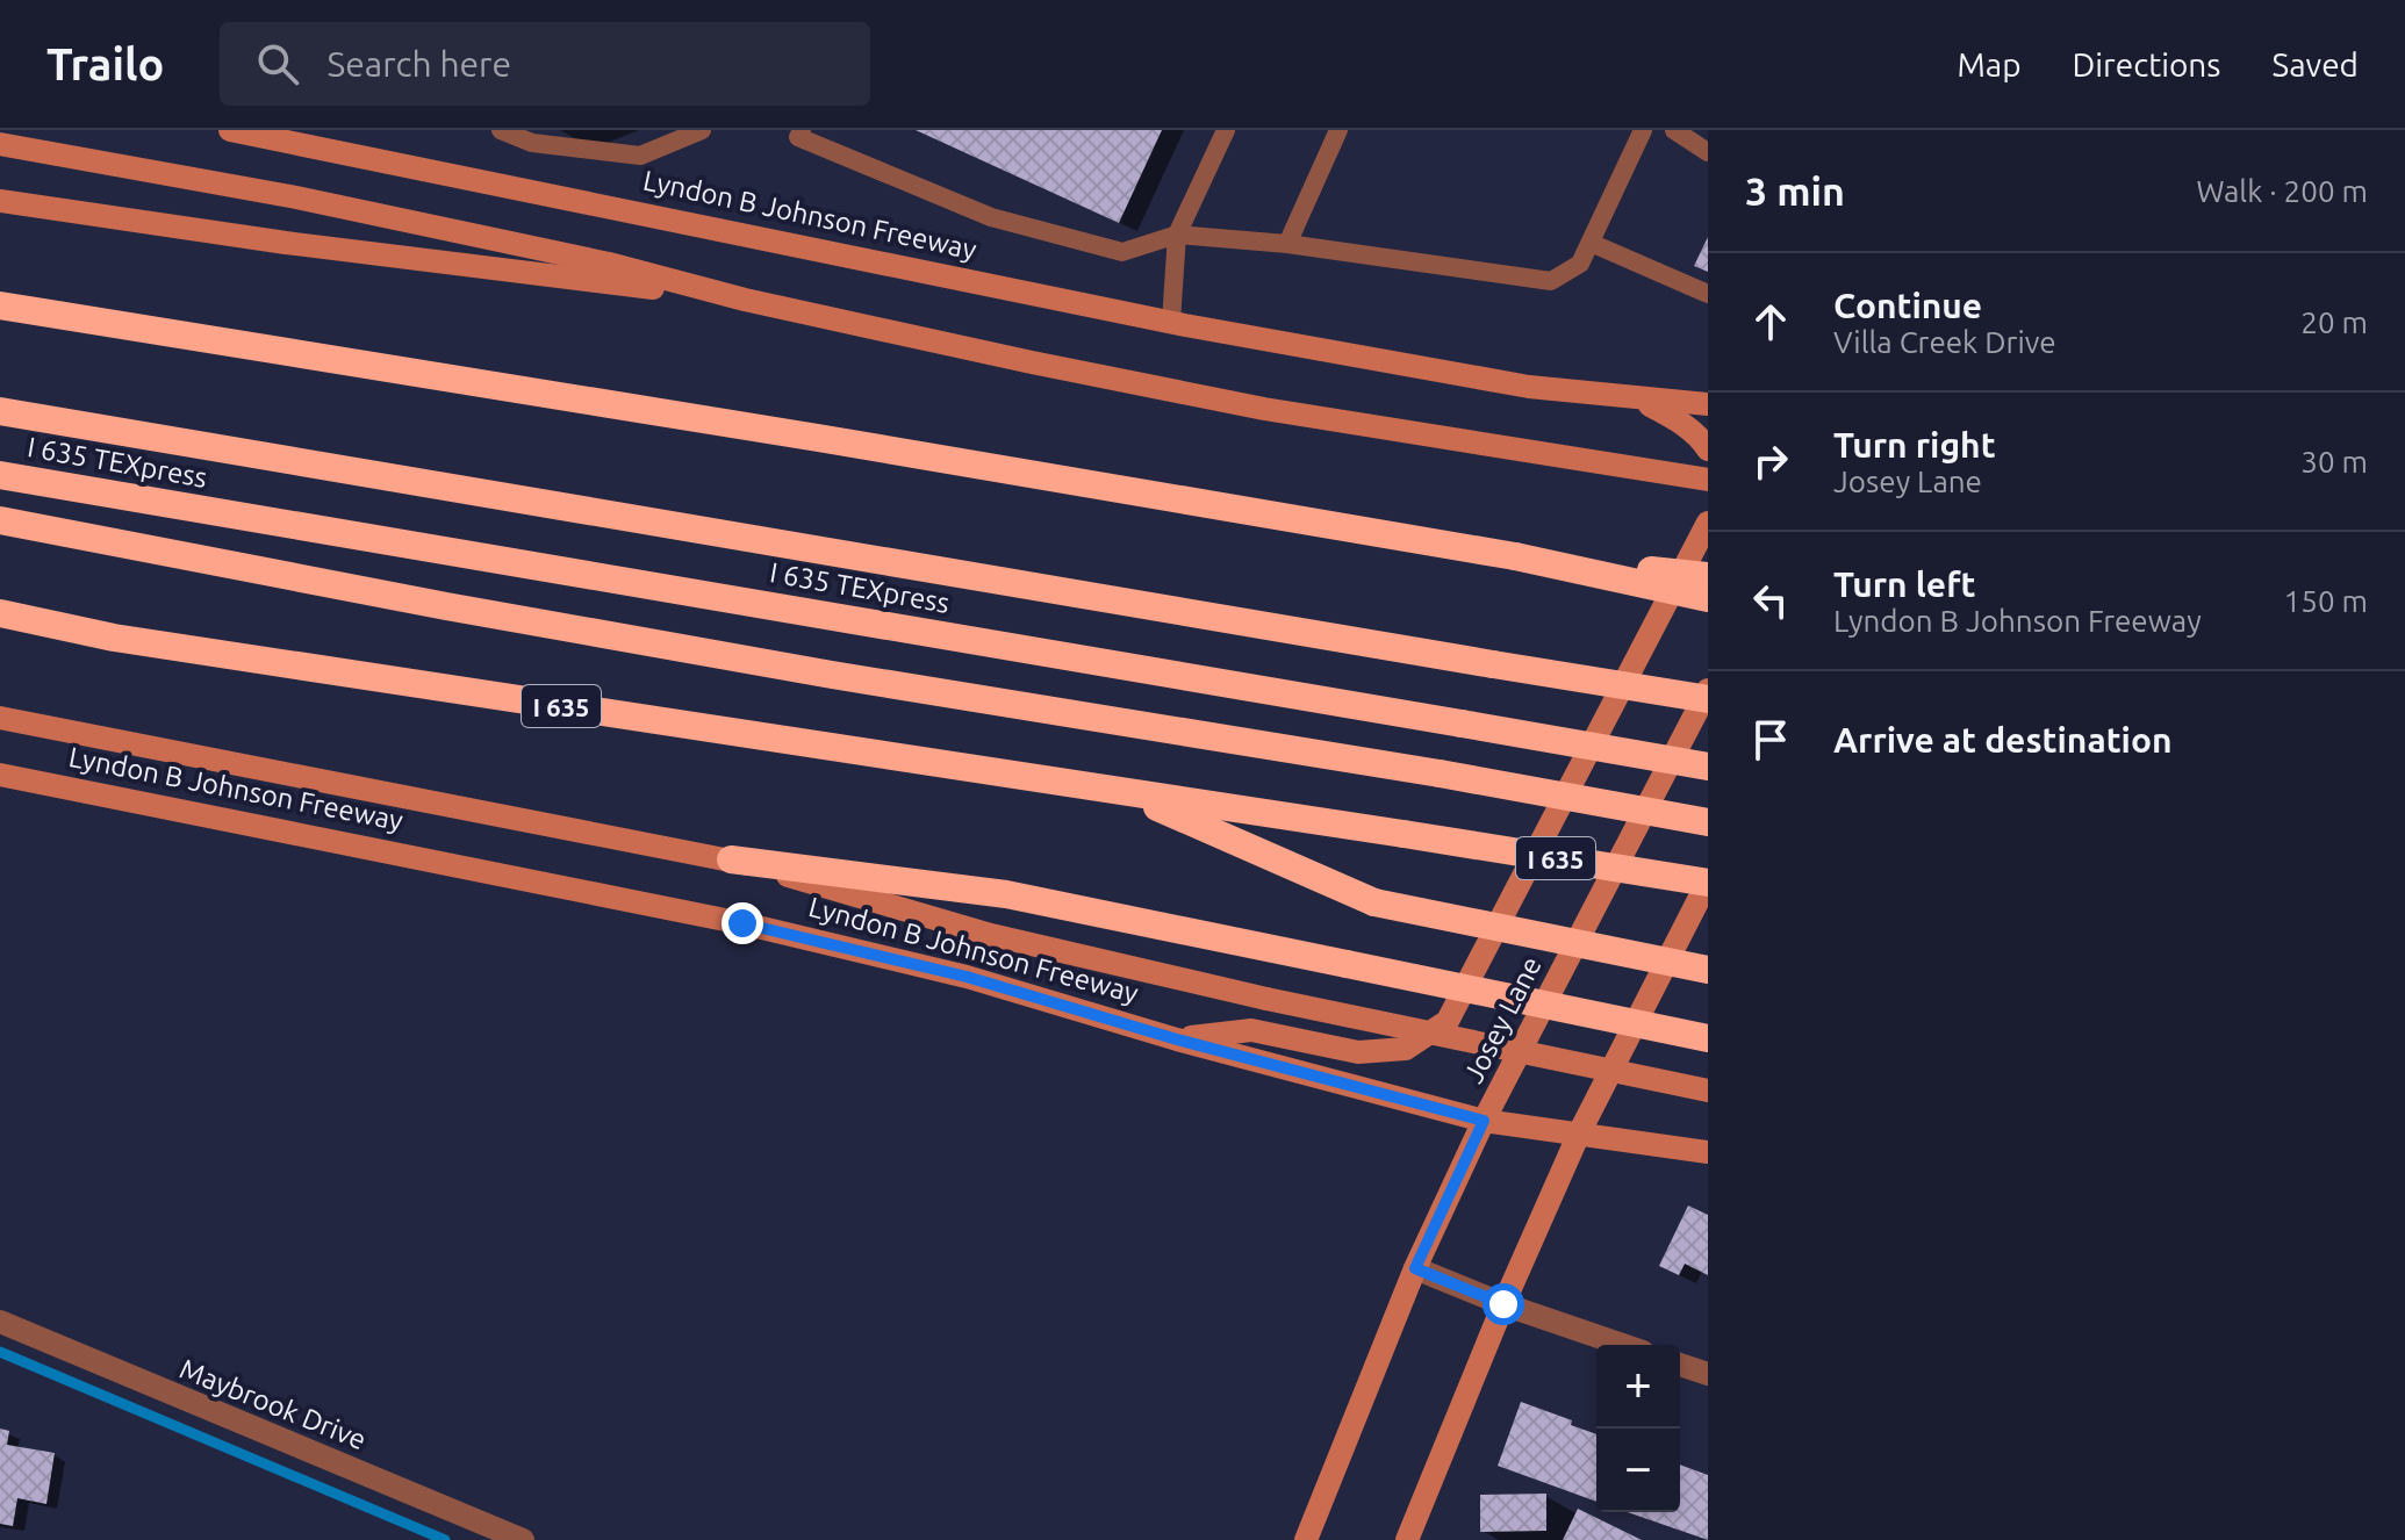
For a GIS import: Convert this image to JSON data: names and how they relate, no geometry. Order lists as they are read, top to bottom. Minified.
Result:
{"streets":{"highway":["I 635 TEXpress","I 635"],"main road":["Lyndon B Johnson Freeway","Josey Lane"],"street":["Maybrook Drive"]},"crossings":[["Lyndon B Johnson Freeway","Josey Lane"]],"page":{"header":"Trailo","search":"Search here","nav":["Map","Directions","Saved"],"heading":["3 min","Walk · 200 m"],"list":[["Continue","Villa Creek Drive","20 m"],["Turn right","Josey Lane","30 m"],["Turn left","Lyndon B Johnson Freeway","150 m"],"Arrive at destination"],"map_buttons":["+","−"]}}
